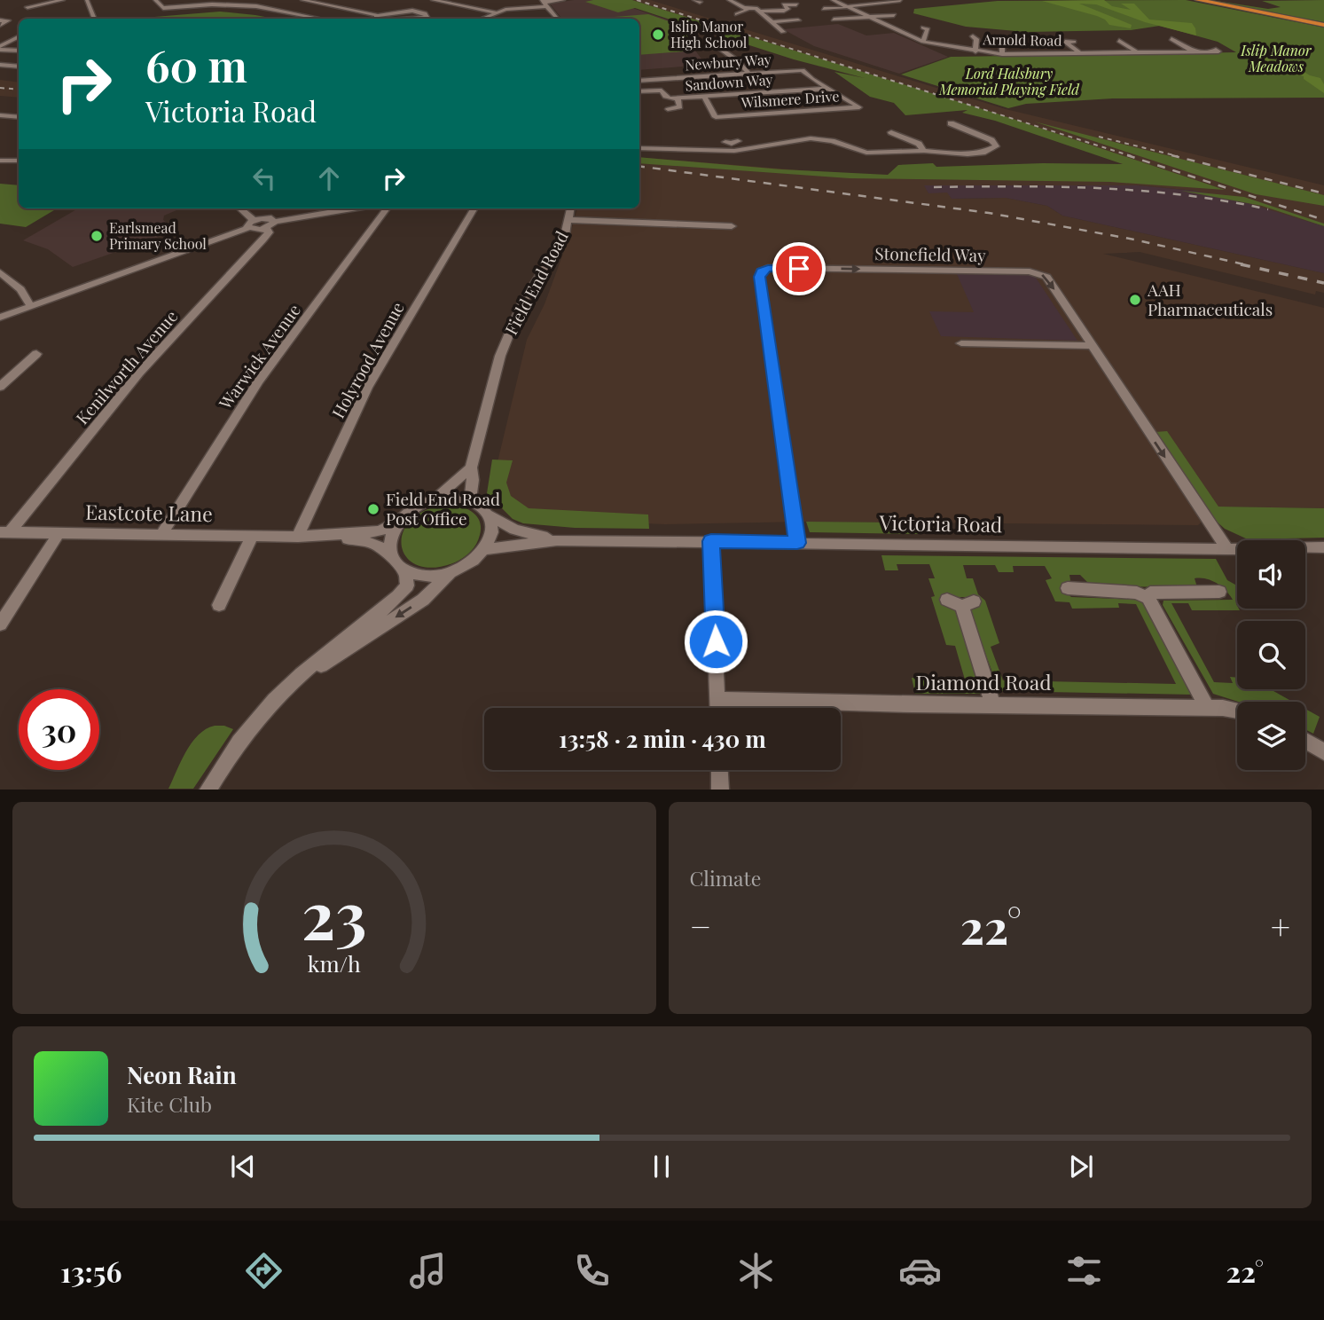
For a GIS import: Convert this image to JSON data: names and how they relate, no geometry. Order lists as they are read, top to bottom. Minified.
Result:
{"streets":{"street":["Arnold Road","Newbury Way","Sandown Way","Wilsmere Drive","Stonefield Way","Field End Road","Warwick Avenue","Holyrood Avenue","Kenilworth Avenue","Eastcote Lane","Victoria Road","Diamond Road"]},"crossings":[["Newbury Way","Wilsmere Drive"],["Sandown Way","Wilsmere Drive"],["Stonefield Way","Victoria Road"],["Field End Road","Eastcote Lane"],["Field End Road","Victoria Road"],["Warwick Avenue","Eastcote Lane"],["Holyrood Avenue","Eastcote Lane"],["Kenilworth Avenue","Eastcote Lane"],["Eastcote Lane","Victoria Road"]],"parks":["Islip Manor Meadows","Lord Halsbury Memorial Playing Field"],"places":["Islip Manor High School","Earlsmead Primary School","AAH Pharmaceuticals","Field End Road Post Office"],"page":{"turn":["60 m","Victoria Road"],"limit":"30","trip":"13:58 · 2 min · 430 m","tile":"Climate","heat":["−","22°","+"],"song":["Neon Rain","Kite Club"],"tabs":["13:56","22°"],"gauge":["23","km/h"]}}
